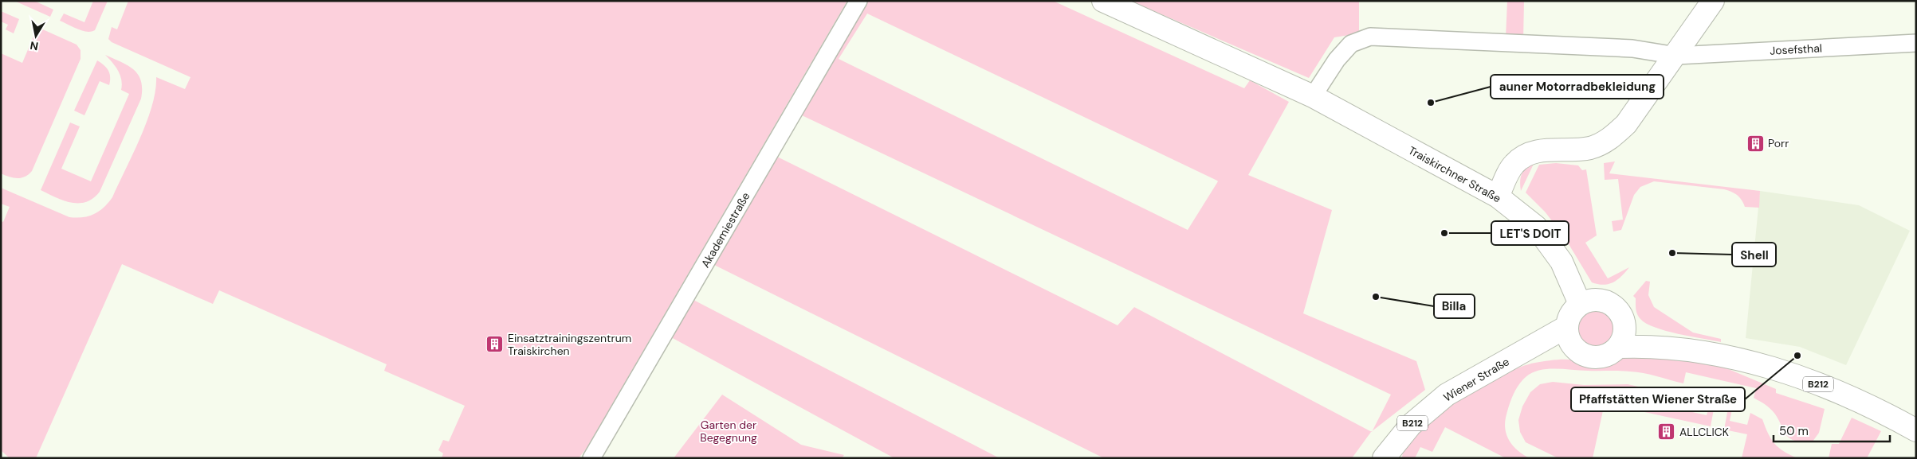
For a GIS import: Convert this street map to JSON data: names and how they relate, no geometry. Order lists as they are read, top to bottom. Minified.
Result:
{"streets":{"main road":["Traiskirchner Straße","Wiener Straße","B212"],"street":["Josefsthal","Akademiestraße"]},"crossings":[["Josefsthal","Traiskirchner Straße"],["Traiskirchner Straße","Wiener Straße"],["Traiskirchner Straße","B212"],["Wiener Straße","B212"]],"parks":["Garten der Begegnung"],"places":{"other":["auner Motorradbekleidung","LET'S DOIT","Shell","Billa","Pfaffstätten Wiener Straße"],"building":["Porr","Einsatztrainingszentrum Traiskirchen","ALLCLICK"]},"scale_bar":"50 m","north":"bottom"}
